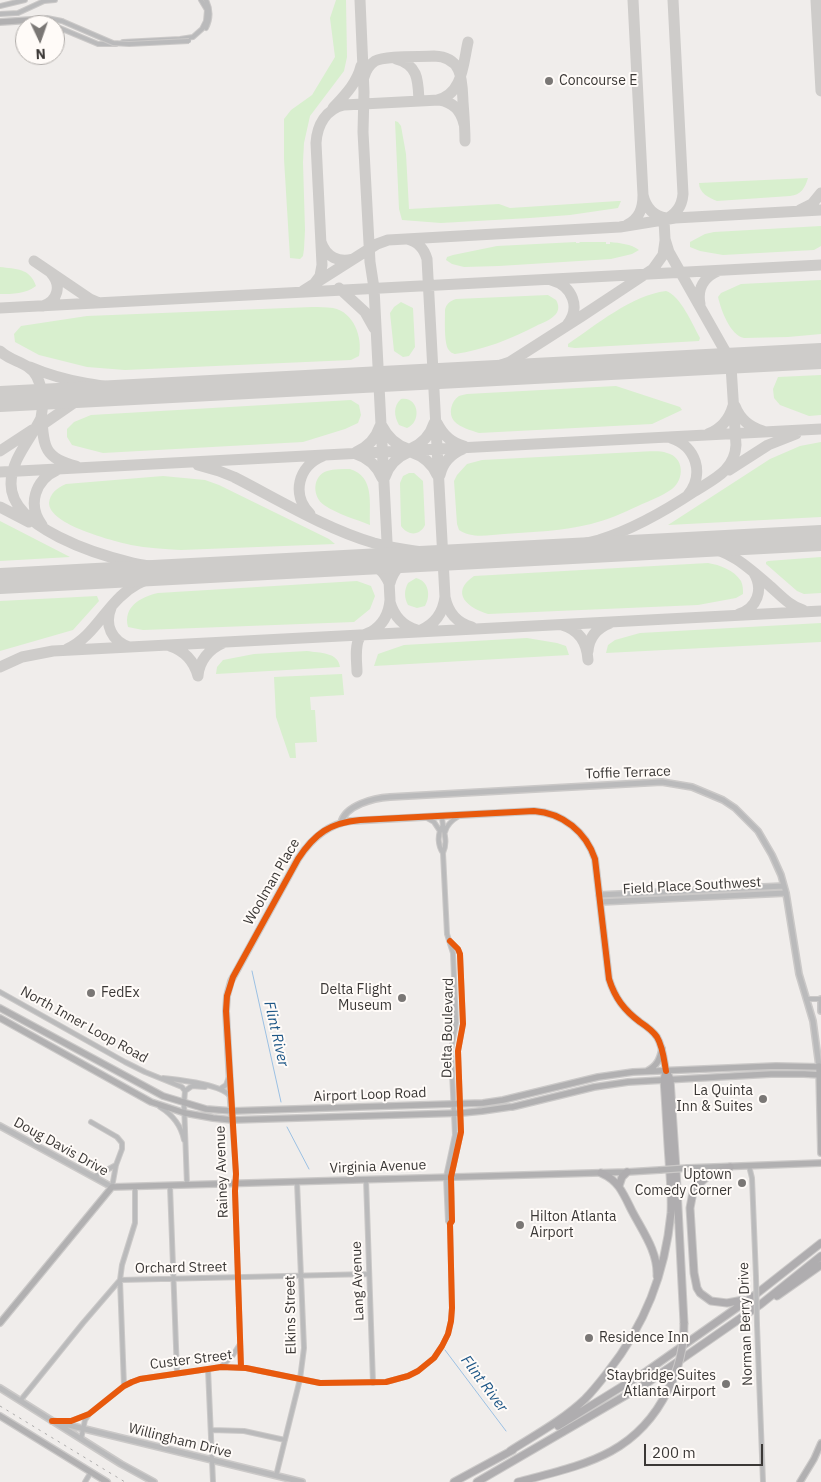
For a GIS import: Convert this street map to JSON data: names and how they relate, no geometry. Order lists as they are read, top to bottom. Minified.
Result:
{"streets":{"main road":["Toffie Terrace","Airport Loop Road","Virginia Avenue"],"street":["Woolman Place","Field Place Southwest","North Inner Loop Road","Delta Boulevard","Doug Davis Drive","Rainey Avenue","Orchard Street","Lang Avenue","Elkins Street","Norman Berry Drive","Custer Street","Willingham Drive"]},"crossings":[["Toffie Terrace","Woolman Place"],["Toffie Terrace","Field Place Southwest"],["Toffie Terrace","Airport Loop Road"],["Woolman Place","Field Place Southwest"],["Woolman Place","Delta Boulevard"],["Woolman Place","Rainey Avenue"],["Delta Boulevard","Airport Loop Road"],["Delta Boulevard","Virginia Avenue"],["Delta Boulevard","Custer Street"],["Airport Loop Road","Rainey Avenue"],["Doug Davis Drive","Virginia Avenue"],["Virginia Avenue","Rainey Avenue"],["Virginia Avenue","Lang Avenue"],["Virginia Avenue","Elkins Street"],["Virginia Avenue","Norman Berry Drive"],["Virginia Avenue","Custer Street"],["Rainey Avenue","Orchard Street"],["Rainey Avenue","Custer Street"],["Orchard Street","Lang Avenue"],["Orchard Street","Elkins Street"],["Lang Avenue","Custer Street"],["Elkins Street","Custer Street"],["Elkins Street","Willingham Drive"],["Custer Street","Willingham Drive"]],"water":["Flint River"],"places":["Concourse E","FedEx","Delta Flight Museum","La Quinta Inn & Suites","Uptown Comedy Corner","Hilton Atlanta Airport","Residence Inn","Staybridge Suites Atlanta Airport"],"scale_bar":"200 m","north":"bottom"}
